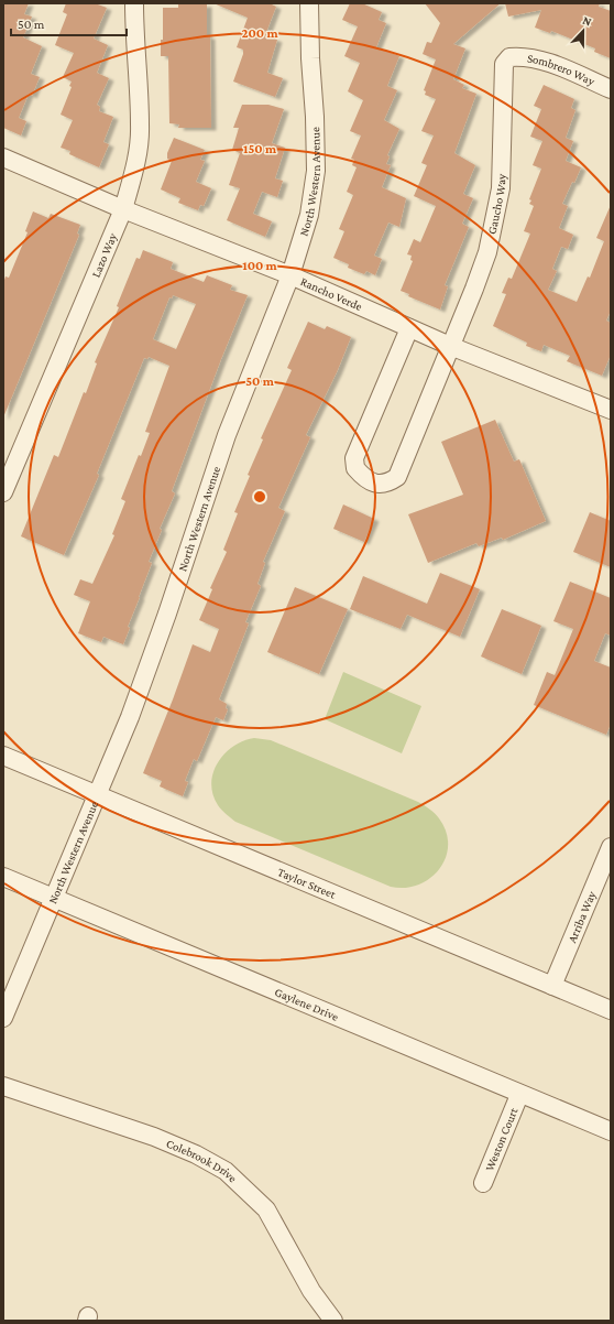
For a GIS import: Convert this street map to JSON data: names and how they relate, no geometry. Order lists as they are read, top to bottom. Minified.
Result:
{"streets":{"street":["Sombrero Way","North Western Avenue","Gaucho Way","Lazo Way","Rancho Verde","Taylor Street","Arriba Way","Gaylene Drive","Weston Court","Colebrook Drive"]},"crossings":[["Sombrero Way","Gaucho Way"],["North Western Avenue","Rancho Verde"],["North Western Avenue","Taylor Street"],["North Western Avenue","Gaylene Drive"],["Gaucho Way","Rancho Verde"],["Lazo Way","Rancho Verde"],["Taylor Street","Arriba Way"],["Gaylene Drive","Weston Court"]],"scale_bar":"50 m","north":"top","rings":["200 m","150 m","100 m","50 m"]}
